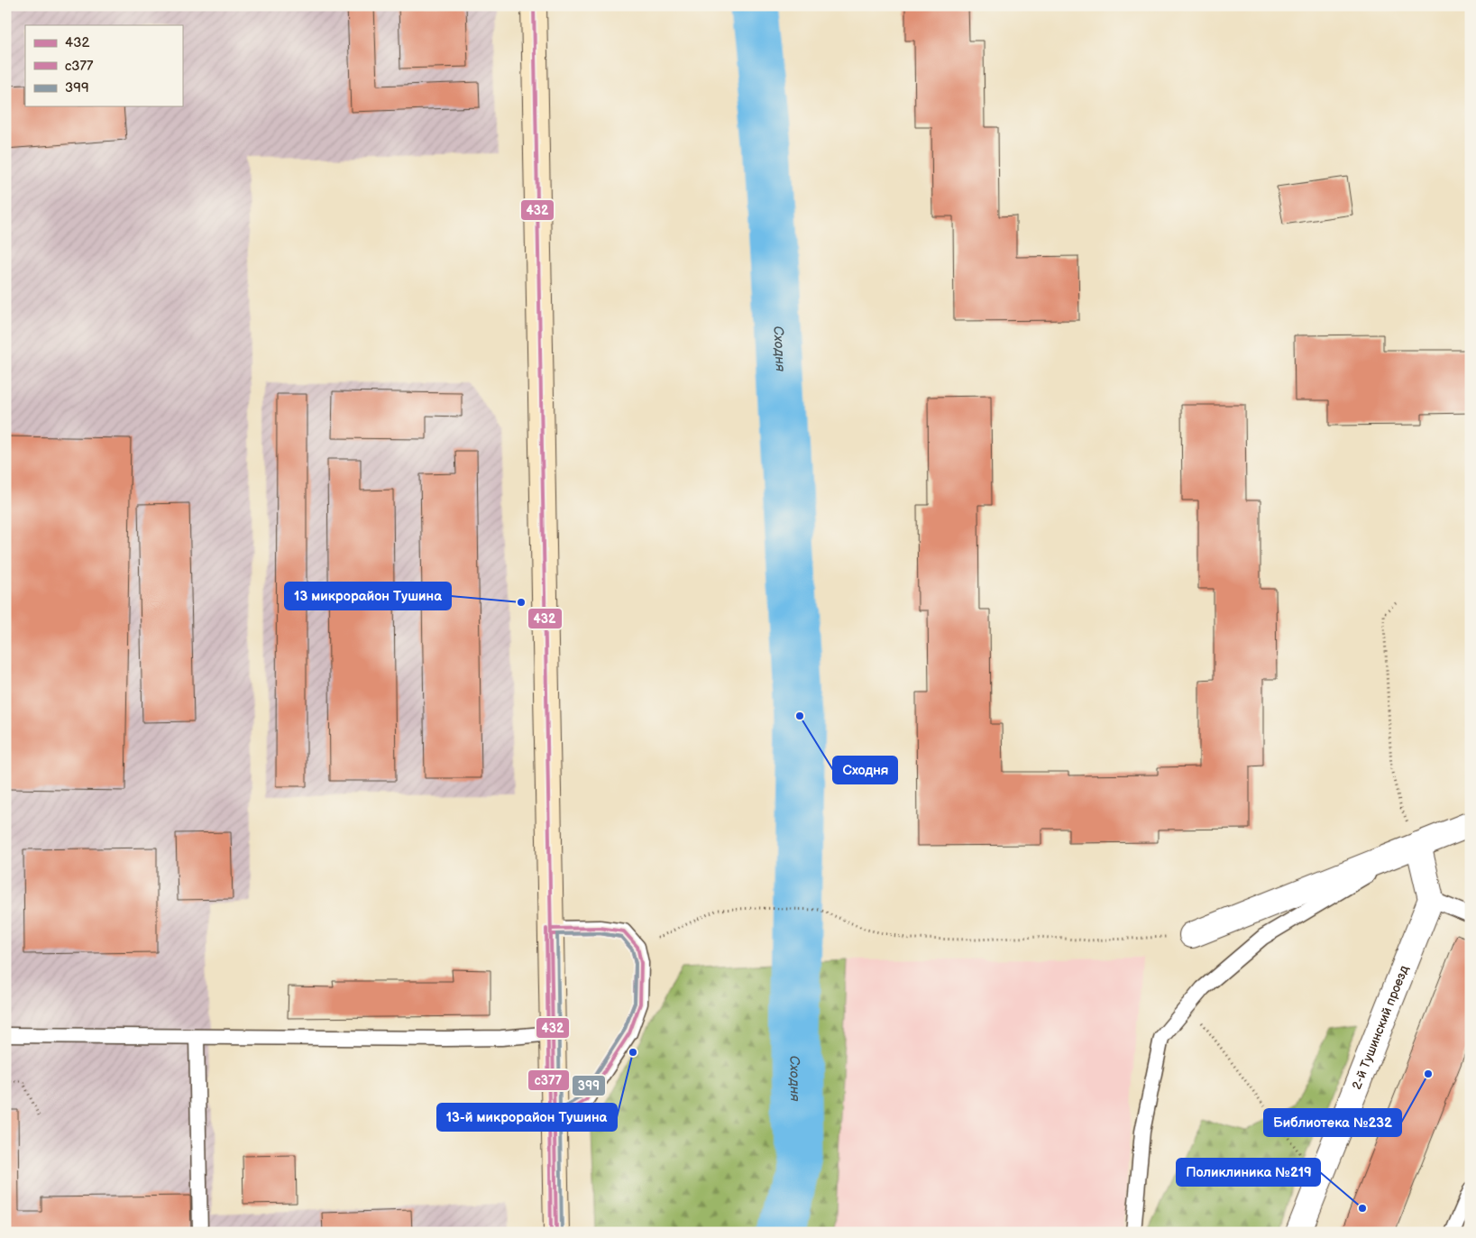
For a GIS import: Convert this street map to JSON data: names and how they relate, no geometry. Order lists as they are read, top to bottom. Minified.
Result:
{"streets":{"street":["2-й Тушинский проезд"]},"water":["Сходня"],"places":["13 микрорайон Тушина","Сходня","13-й микрорайон Тушина","Библиотека №232","Поликлиника №219"],"lines":["transit line 432","transit line с377","transit line 399"],"legend":["432","с377","399"]}
